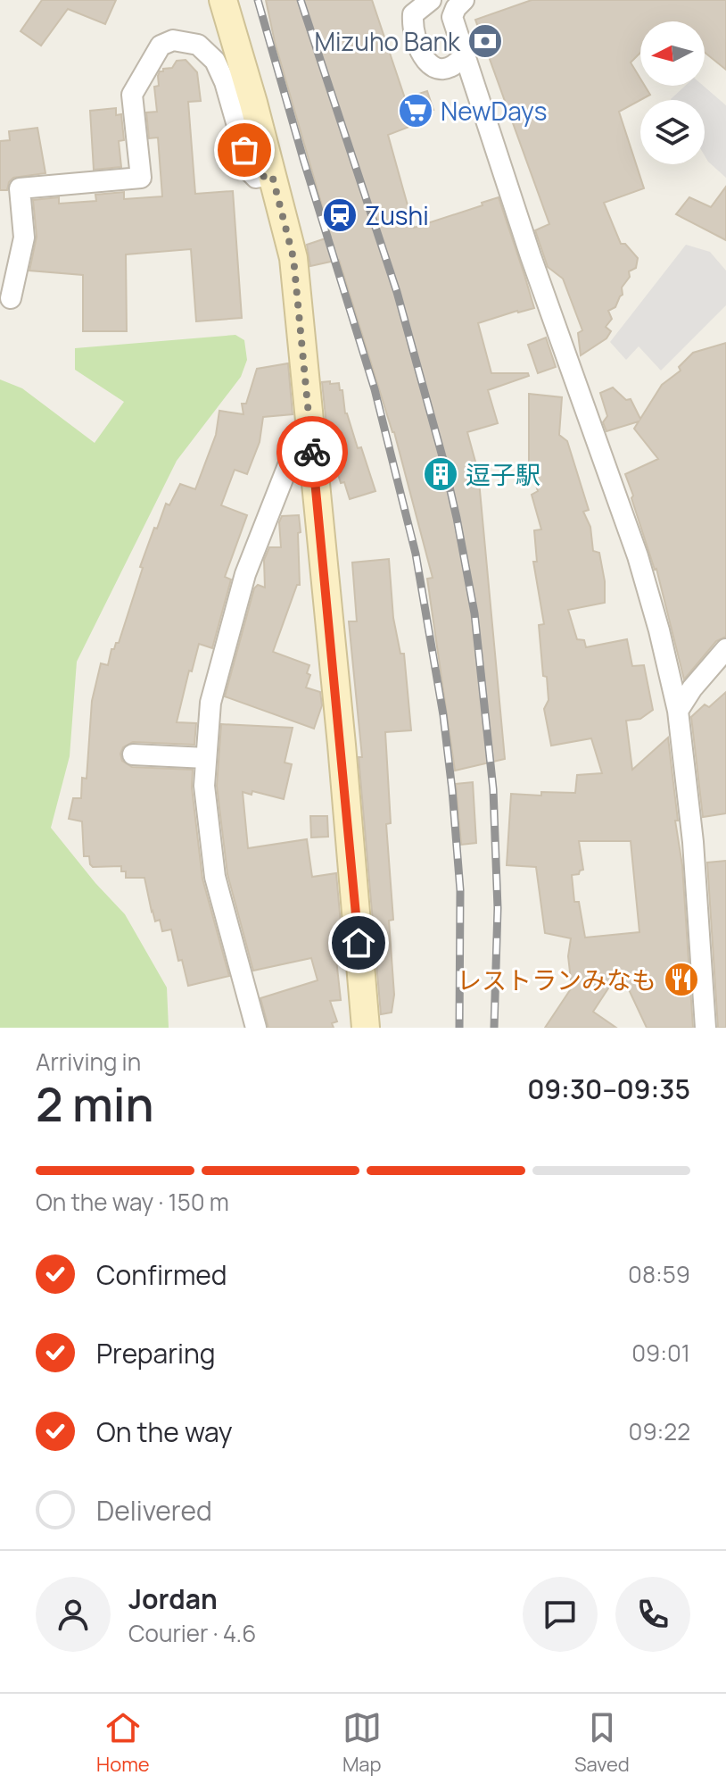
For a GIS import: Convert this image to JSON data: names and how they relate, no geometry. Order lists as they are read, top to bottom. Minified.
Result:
{"places":{"bank":["Mizuho Bank"],"supermarket":["NewDays"],"station":["Zushi"],"building":["逗子駅"],"restaurant":["レストランみなも"]},"north":"left","page":{"heading":["2 min","Arriving in","09:30–09:35"],"panel":["Jordan","Courier · 4.6"],"bar":"On the way · 150 m","list":[["Confirmed","08:59"],["Preparing","09:01"],["On the way","09:22"],"Delivered"],"tabs":["Home","Map","Saved"]}}
